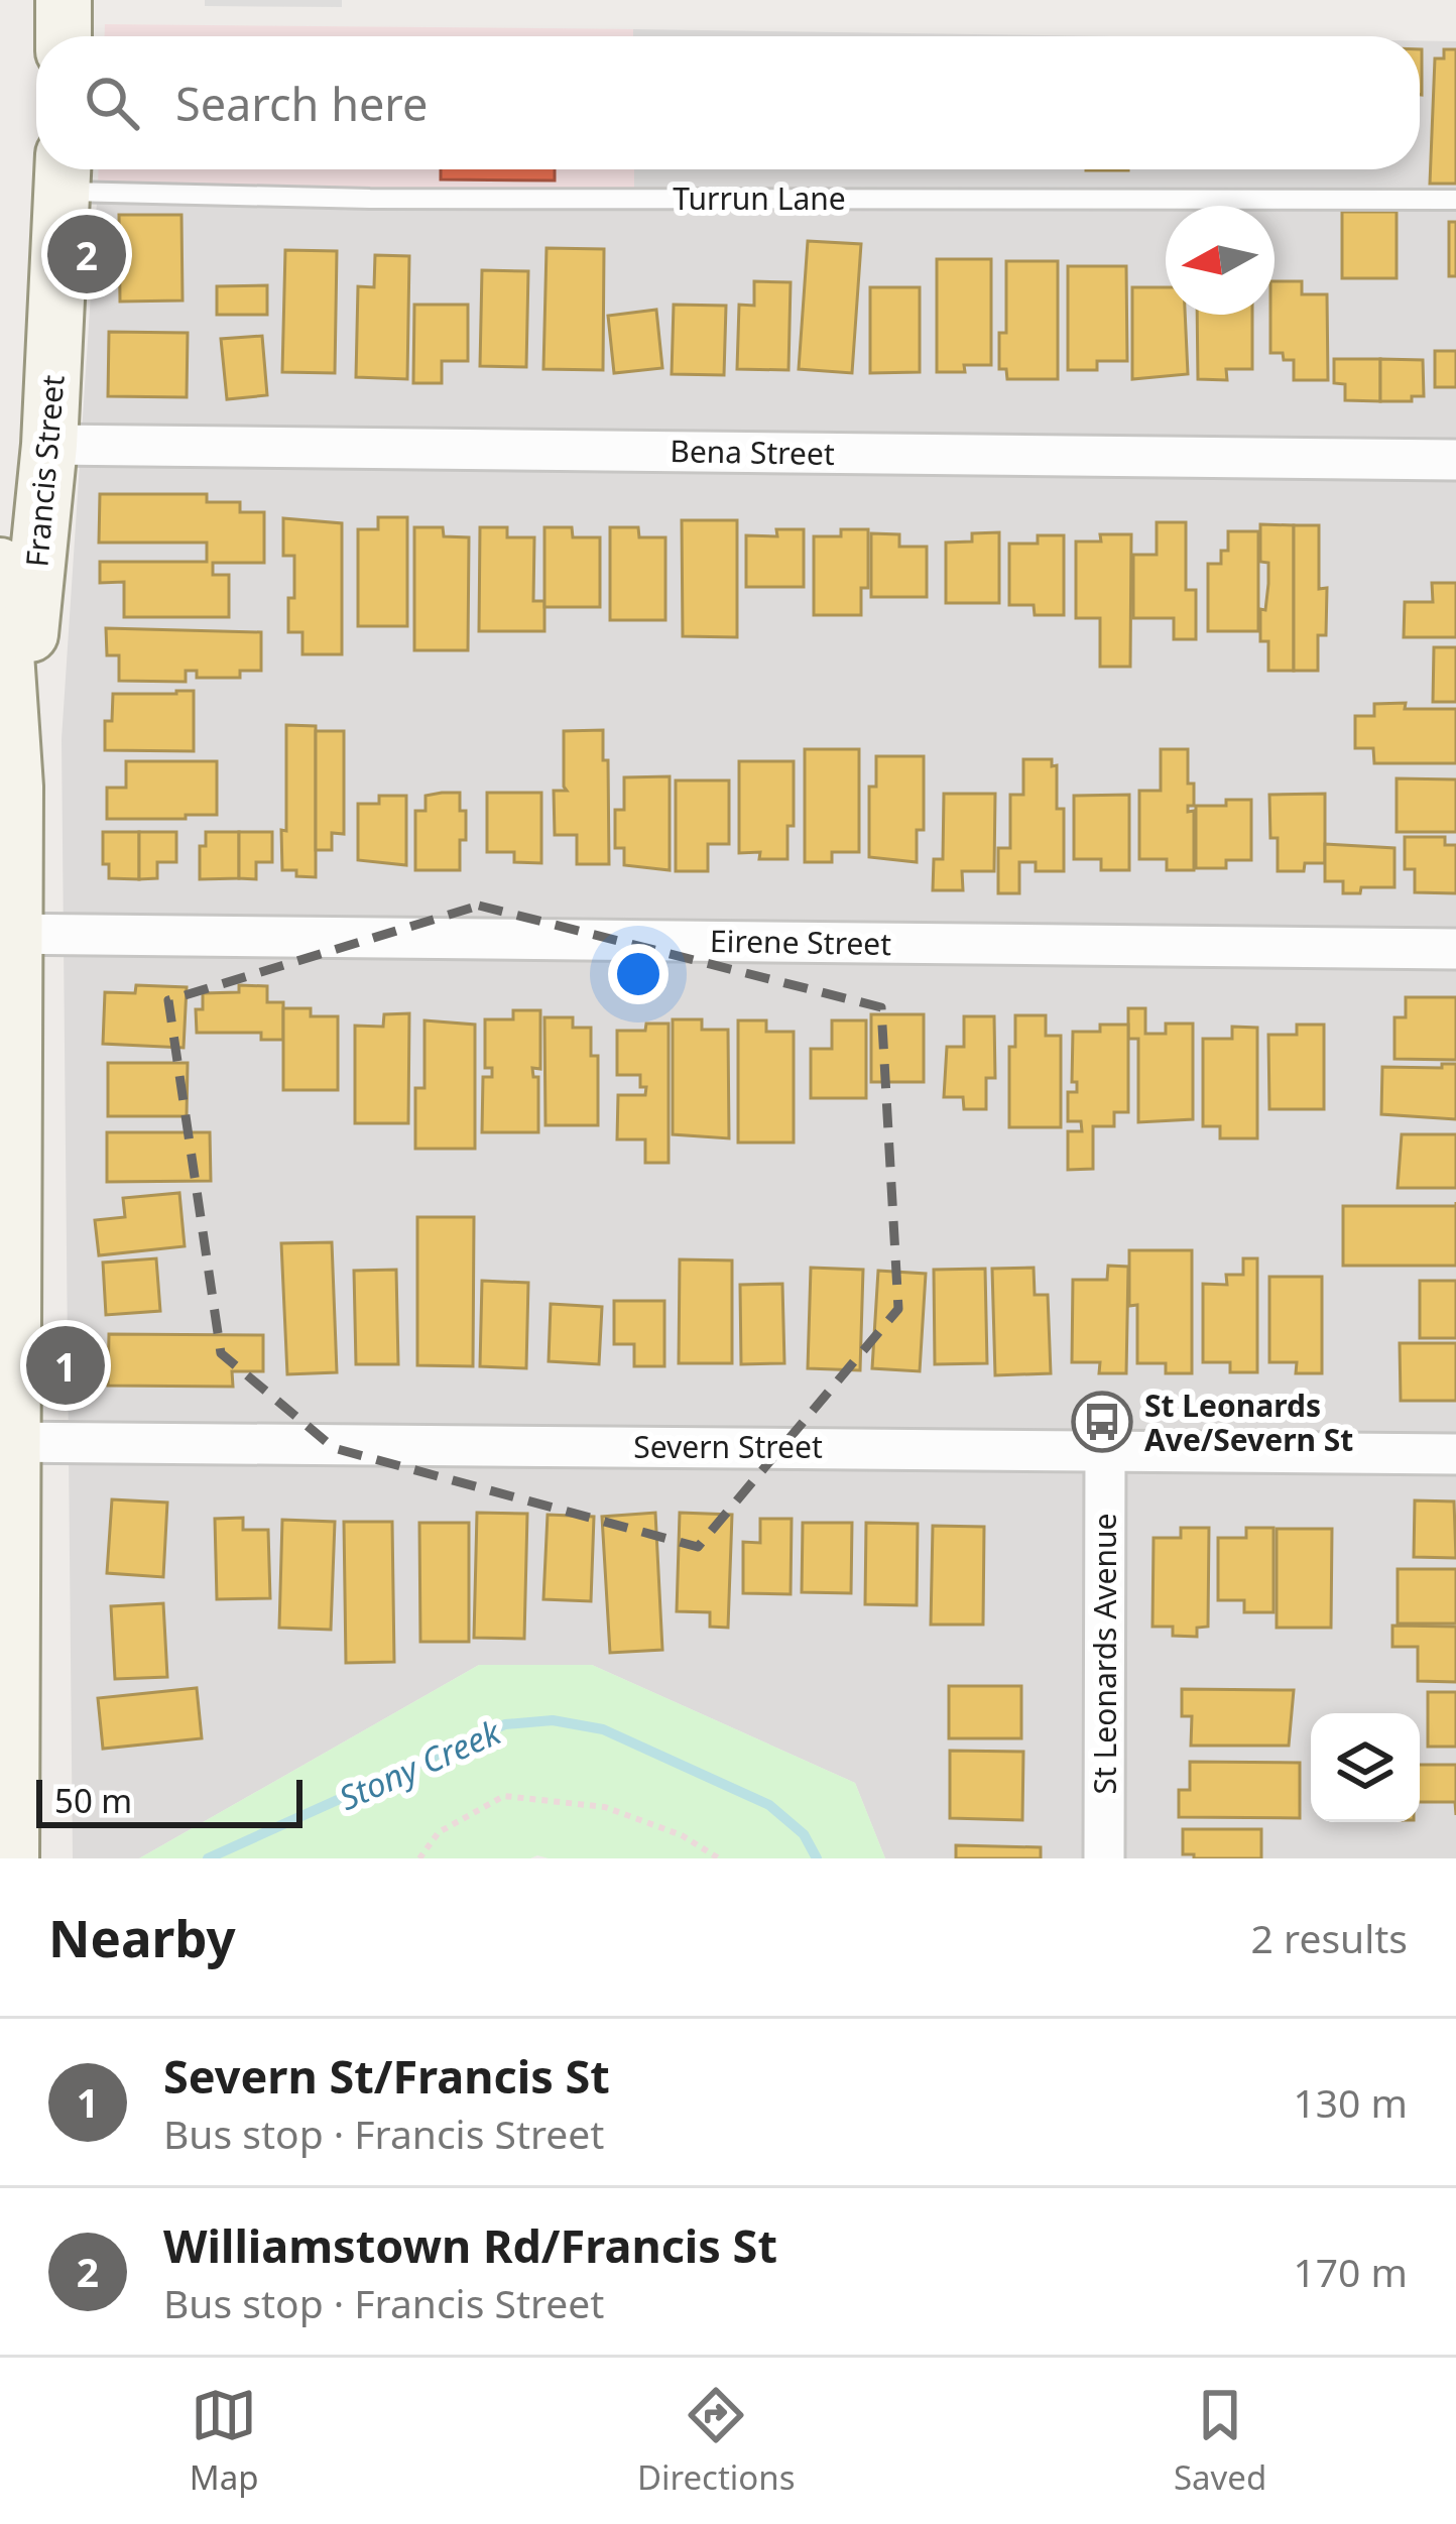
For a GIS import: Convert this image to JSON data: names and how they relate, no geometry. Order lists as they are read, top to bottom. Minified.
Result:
{"streets":{"main road":["Francis Street"],"street":["Bena Street","Eirene Street","Severn Street","St Leonards Avenue"],"lane":["Turrun Lane"]},"crossings":[["Turrun Lane","Francis Street"],["Bena Street","Francis Street"],["Francis Street","Eirene Street"],["Francis Street","Severn Street"],["Severn Street","St Leonards Avenue"]],"water":["Stony Creek"],"places":{"bus stop":["St Leonards Ave/Severn St"]},"scale_bar":"50 m","north":"left","page":{"search":"Search here","pins":["2","1"],"scale":"50 m","heading":["Nearby","2 results"],"list":[{"mark":"1","name":"Severn St/Francis St","note":"Bus stop · Francis Street","value":"130 m"},{"mark":"2","name":"Williamstown Rd/Francis St","note":"Bus stop · Francis Street","value":"170 m"}],"nav":["Map","Directions","Saved"]}}
